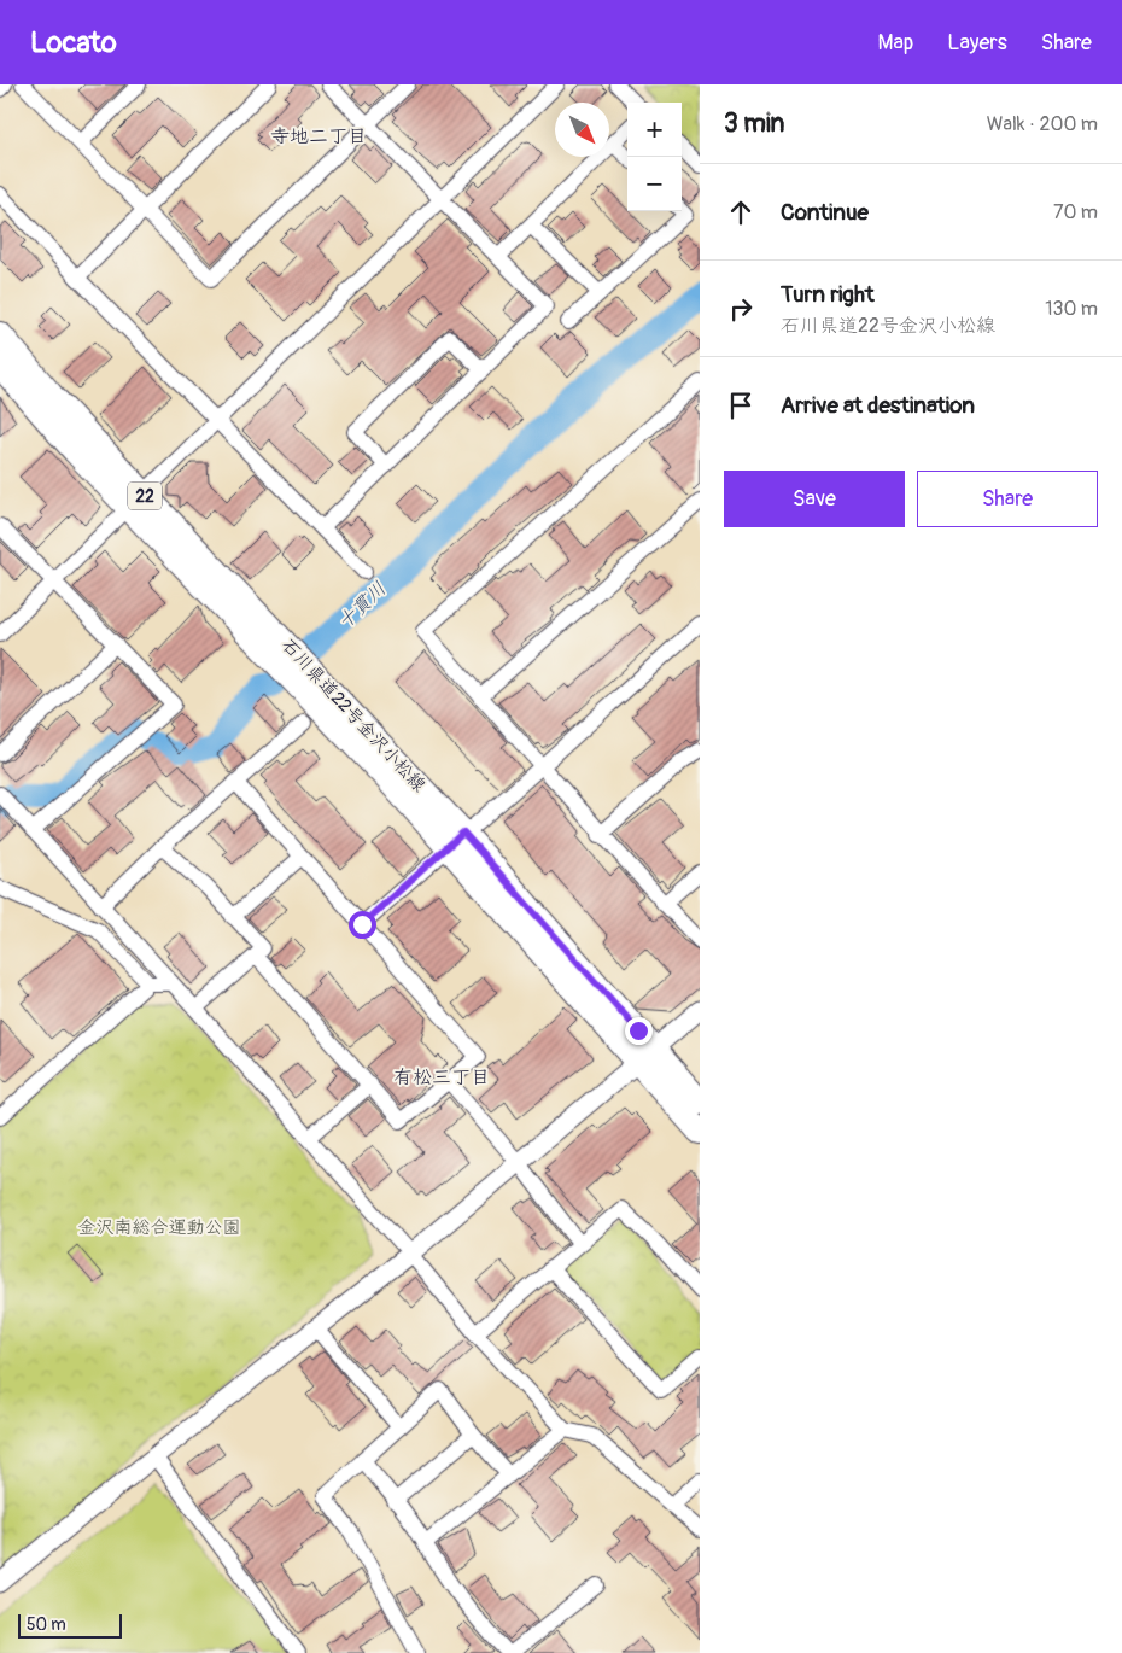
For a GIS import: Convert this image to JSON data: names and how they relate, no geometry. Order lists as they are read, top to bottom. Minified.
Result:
{"streets":{"main road":["22","石川県道22号金沢小松線"]},"districts":["寺地二丁目","有松三丁目"],"water":["十貫川"],"parks":["金沢南総合運動公園"],"scale_bar":"50 m","north":"bottom right","page":{"header":"Locato","nav":["Map","Layers","Share"],"heading":["3 min","Walk · 200 m"],"map_buttons":["+","−"],"list":[["Continue","70 m"],["Turn right","石川県道22号金沢小松線","130 m"],"Arrive at destination"],"buttons":["Save","Share"],"scale":"50 m"}}
